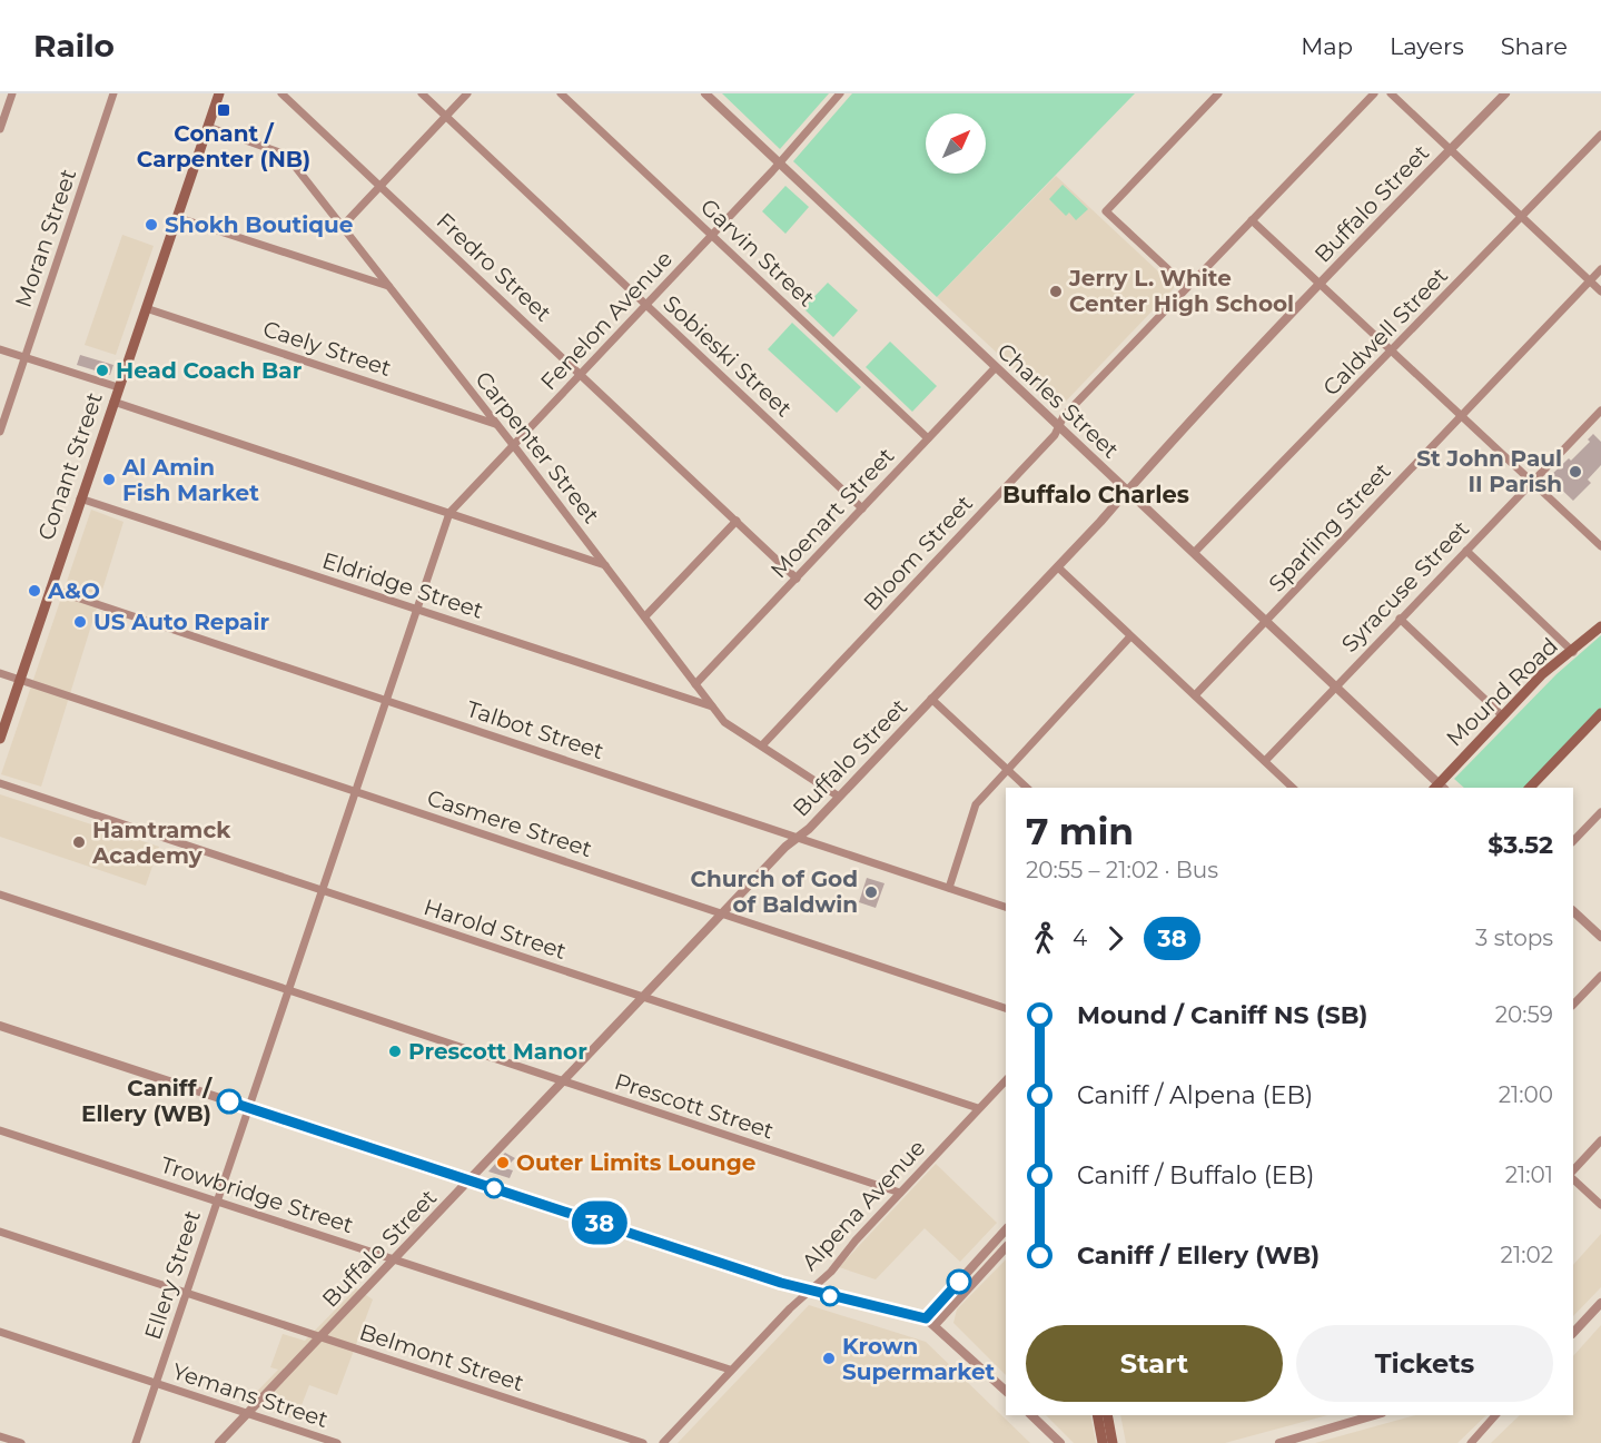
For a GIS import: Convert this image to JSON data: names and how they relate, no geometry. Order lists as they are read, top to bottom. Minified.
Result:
{"streets":{"main road":["Conant Street","Mound Road"],"street":["Buffalo Street","Moran Street","Garvin Street","Fredro Street","Fenelon Avenue","Caldwell Street","Caely Street","Sobieski Street","Charles Street","Carpenter Street","Moenart Street","Sparling Street","Bloom Street","Eldridge Street","Syracuse Street","Talbot Street","Casmere Street","Harold Street","Prescott Street","Trowbridge Street","Alpena Avenue","Ellery Street","Belmont Street","Yemans Street"]},"crossings":[["Buffalo Street","Charles Street"],["Buffalo Street","Carpenter Street"],["Buffalo Street","Talbot Street"],["Buffalo Street","Casmere Street"],["Buffalo Street","Harold Street"],["Buffalo Street","Prescott Street"],["Buffalo Street","Trowbridge Street"],["Buffalo Street","Belmont Street"],["Buffalo Street","Yemans Street"],["Garvin Street","Fenelon Avenue"],["Garvin Street","Moenart Street"],["Fredro Street","Fenelon Avenue"],["Fredro Street","Moenart Street"],["Fenelon Avenue","Sobieski Street"],["Fenelon Avenue","Charles Street"],["Fenelon Avenue","Carpenter Street"],["Fenelon Avenue","Eldridge Street"],["Fenelon Avenue","Talbot Street"],["Fenelon Avenue","Casmere Street"],["Fenelon Avenue","Harold Street"],["Fenelon Avenue","Ellery Street"],["Caldwell Street","Charles Street"],["Caely Street","Carpenter Street"],["Caely Street","Conant Street"],["Sobieski Street","Moenart Street"],["Charles Street","Moenart Street"],["Charles Street","Sparling Street"],["Charles Street","Bloom Street"],["Charles Street","Syracuse Street"],["Charles Street","Mound Road"],["Carpenter Street","Conant Street"],["Carpenter Street","Moenart Street"],["Carpenter Street","Bloom Street"],["Carpenter Street","Eldridge Street"],["Conant Street","Eldridge Street"],["Conant Street","Talbot Street"],["Conant Street","Casmere Street"],["Harold Street","Alpena Avenue"],["Harold Street","Ellery Street"],["Prescott Street","Alpena Avenue"],["Prescott Street","Ellery Street"],["Trowbridge Street","Alpena Avenue"],["Trowbridge Street","Ellery Street"],["Ellery Street","Belmont Street"],["Ellery Street","Yemans Street"]],"districts":["Buffalo Charles"],"places":{"transit":["Conant / Carpenter (NB)"],"other":["Shokh Boutique","Jerry L. White Center High School","Head Coach Bar","St John Paul II Parish","Al Amin Fish Market","A&O","US Auto Repair","Hamtramck Academy","Church of God of Baldwin","Prescott Manor","Caniff / Ellery (WB)","Outer Limits Lounge","Krown Supermarket"]},"lines":["bus line 38"],"north":"top right","page":{"header":"Railo","nav":["Map","Layers","Share"],"on_map":"38","heading":["7 min","20:55 – 21:02 · Bus","$3.52"],"legs":["4","38","3 stops"],"list":[{"name":"Mound / Caniff NS (SB)","value":"20:59"},{"name":"Caniff / Alpena (EB)","value":"21:00"},{"name":"Caniff / Buffalo (EB)","value":"21:01"},{"name":"Caniff / Ellery (WB)","value":"21:02"}],"buttons":["Start","Tickets"]}}
